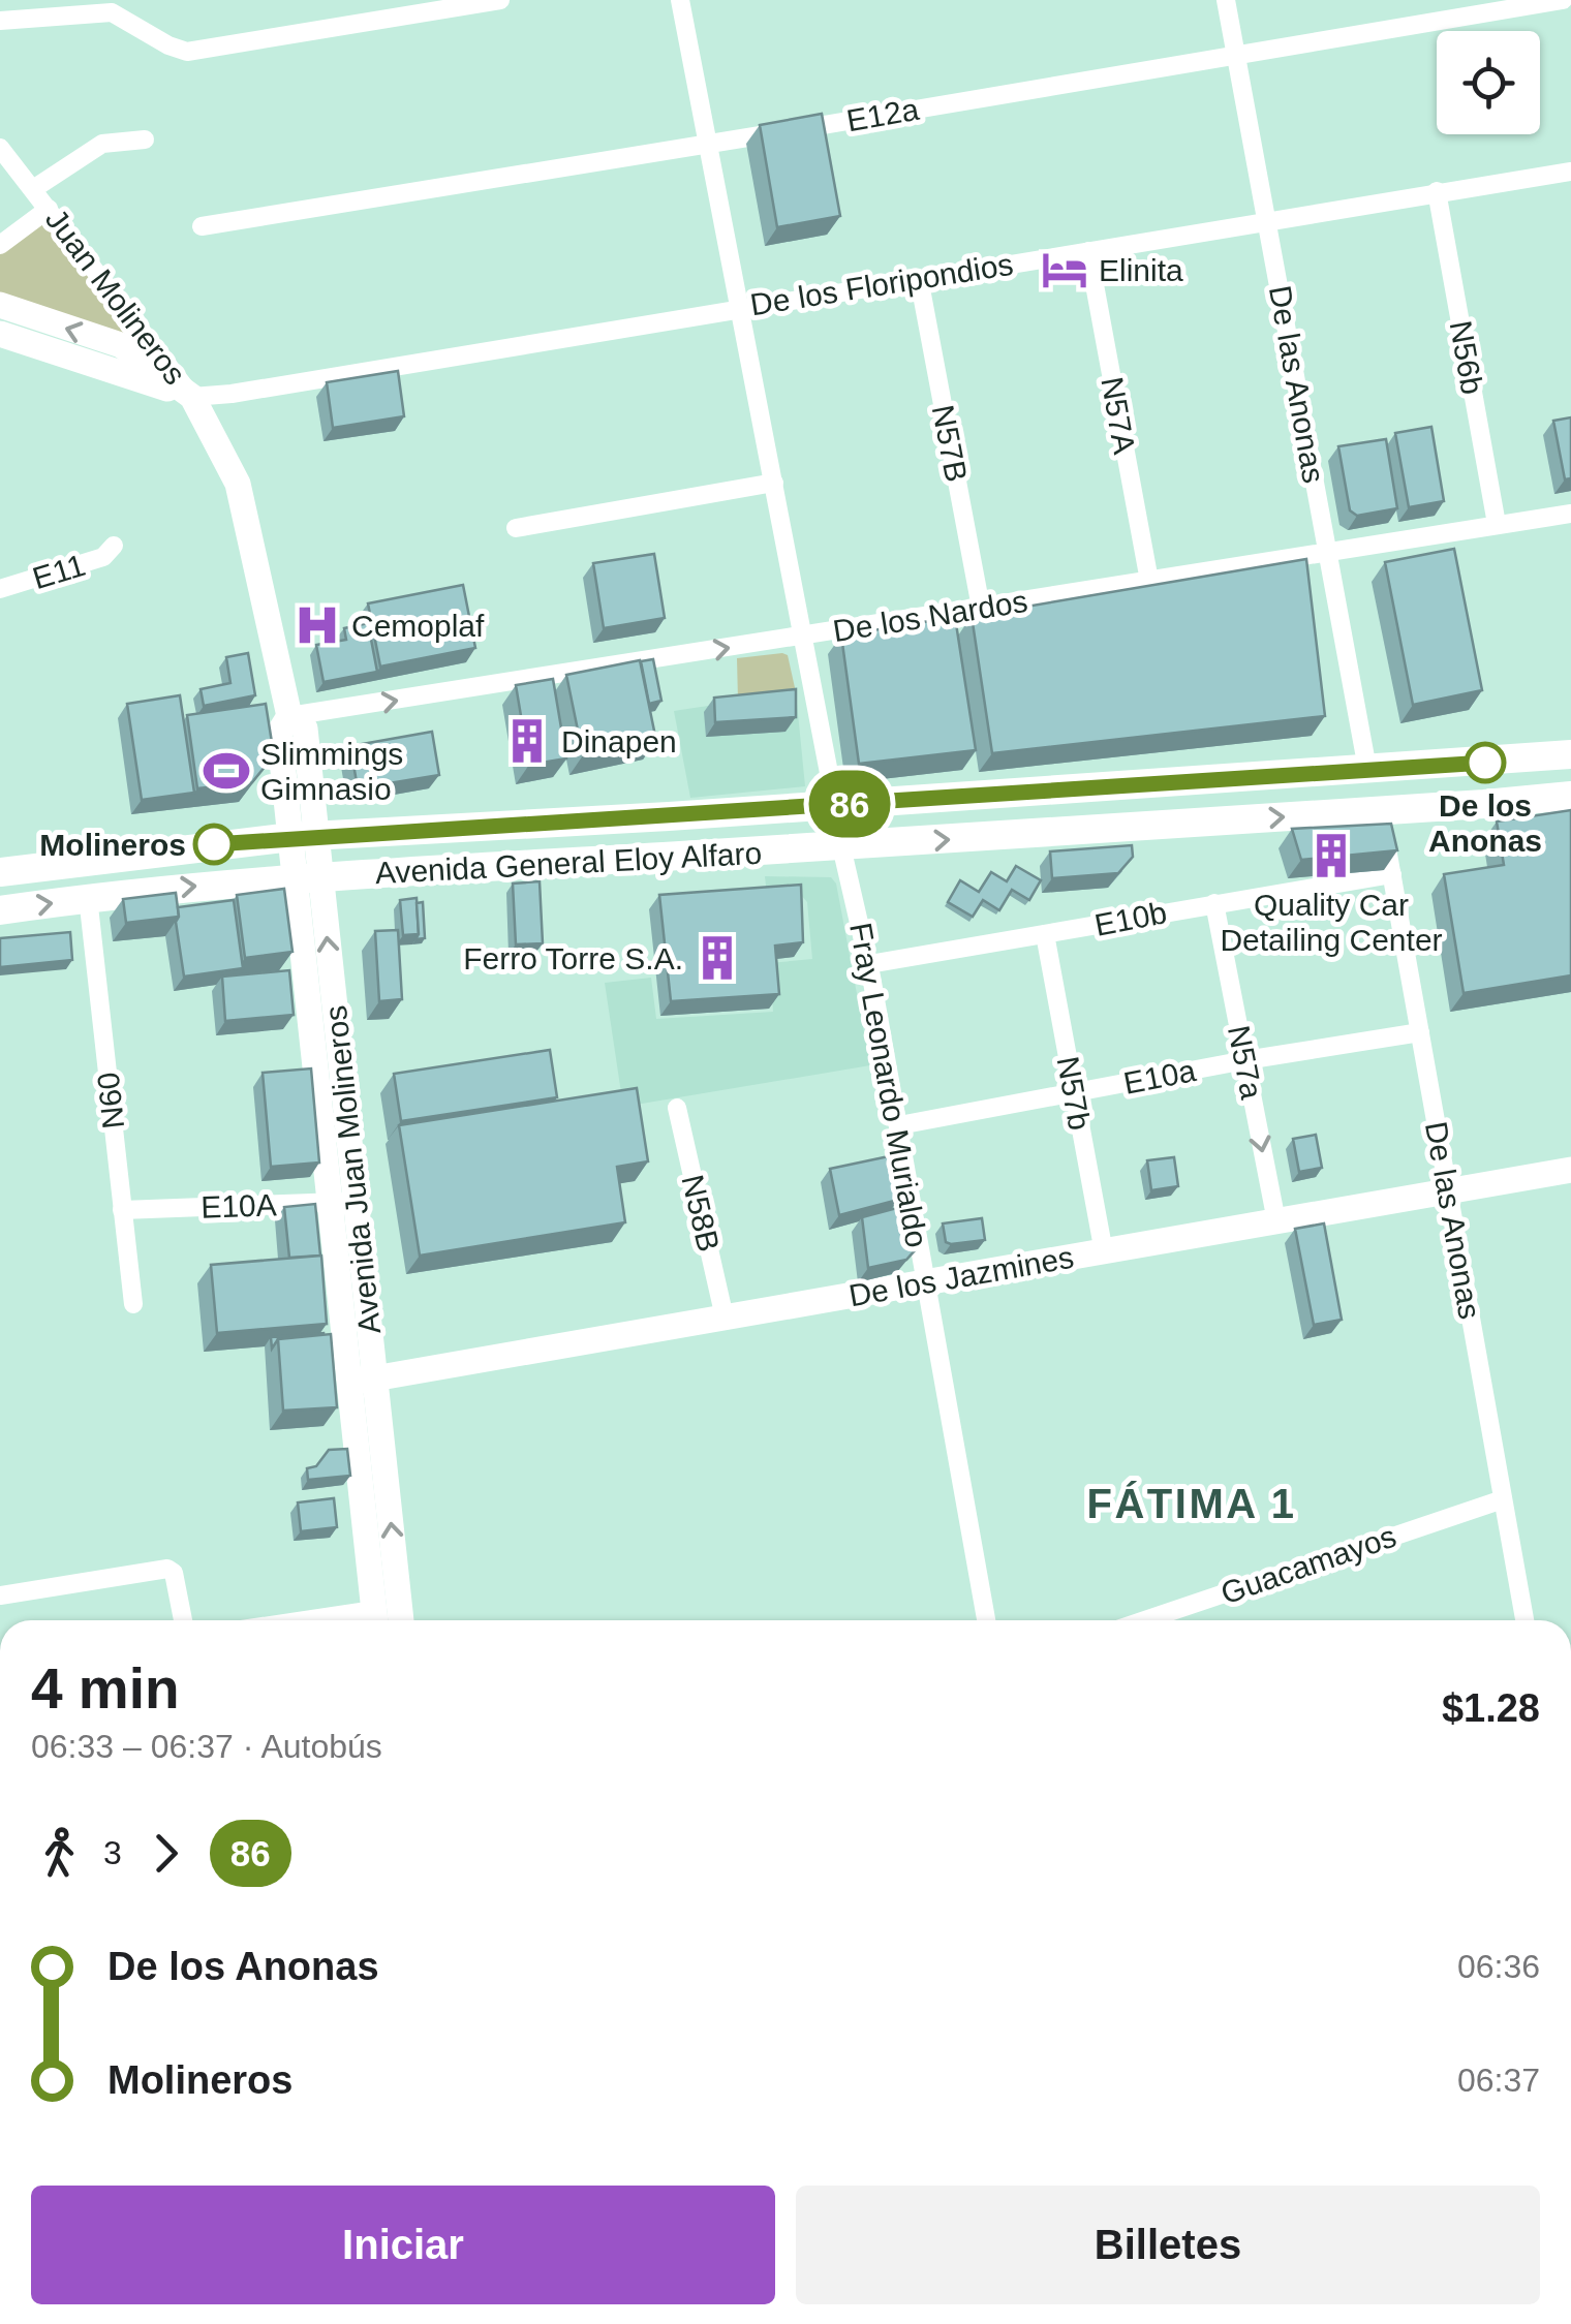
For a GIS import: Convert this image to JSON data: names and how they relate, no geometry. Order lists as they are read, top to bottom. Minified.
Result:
{"streets":{"main road":["Avenida General Eloy Alfaro"],"street":["E12a","De los Floripondios","Juan Molineros","N56b","De las Anonas","N57A","N57B","E11","De los Nardos","E10b","N57a","E10a","Fray Leonardo Murialdo","N57b","N60","Avenida Juan Molineros","E10A","N58B","De los Jazmines","Guacamayos"]},"crossings":[["E12a","De las Anonas"],["De los Floripondios","Juan Molineros"],["De los Floripondios","N56b"],["De los Floripondios","De las Anonas"],["De los Floripondios","N57A"],["De los Floripondios","N57B"],["De los Floripondios","Avenida Juan Molineros"],["Juan Molineros","Avenida Juan Molineros"],["N56b","De los Nardos"],["De las Anonas","De los Nardos"],["De las Anonas","Avenida General Eloy Alfaro"],["De las Anonas","E10b"],["De las Anonas","E10a"],["De las Anonas","De los Jazmines"],["De las Anonas","Guacamayos"],["N57A","De los Nardos"],["N57B","De los Nardos"],["De los Nardos","Avenida Juan Molineros"],["Avenida General Eloy Alfaro","Fray Leonardo Murialdo"],["Avenida General Eloy Alfaro","N60"],["Avenida General Eloy Alfaro","Avenida Juan Molineros"],["E10b","N57a"],["E10b","Fray Leonardo Murialdo"],["E10b","N57b"],["N57a","E10a"],["N57a","De los Jazmines"],["E10a","Fray Leonardo Murialdo"],["E10a","N57b"],["Fray Leonardo Murialdo","De los Jazmines"],["N57b","De los Jazmines"],["N60","E10A"],["Avenida Juan Molineros","E10A"],["Avenida Juan Molineros","De los Jazmines"],["N58B","De los Jazmines"]],"one_way":["N57a"],"districts":["FÁTIMA 1"],"places":{"hotel":["Elinita"],"hospital":["Cemoplaf"],"building":["Dinapen","Quality Car Detailing Center","Ferro Torre S.A."],"other":["De los Anonas","Molineros"],"sports":["Slimmings Gimnasio"]},"lines":["bus line 86"],"page":{"on_map":"86","heading":["4 min","06:33 – 06:37 · Autobús","$1.28"],"legs":["3","86"],"list":[{"name":"De los Anonas","value":"06:36"},{"name":"Molineros","value":"06:37"}],"buttons":["Iniciar","Billetes"]}}
